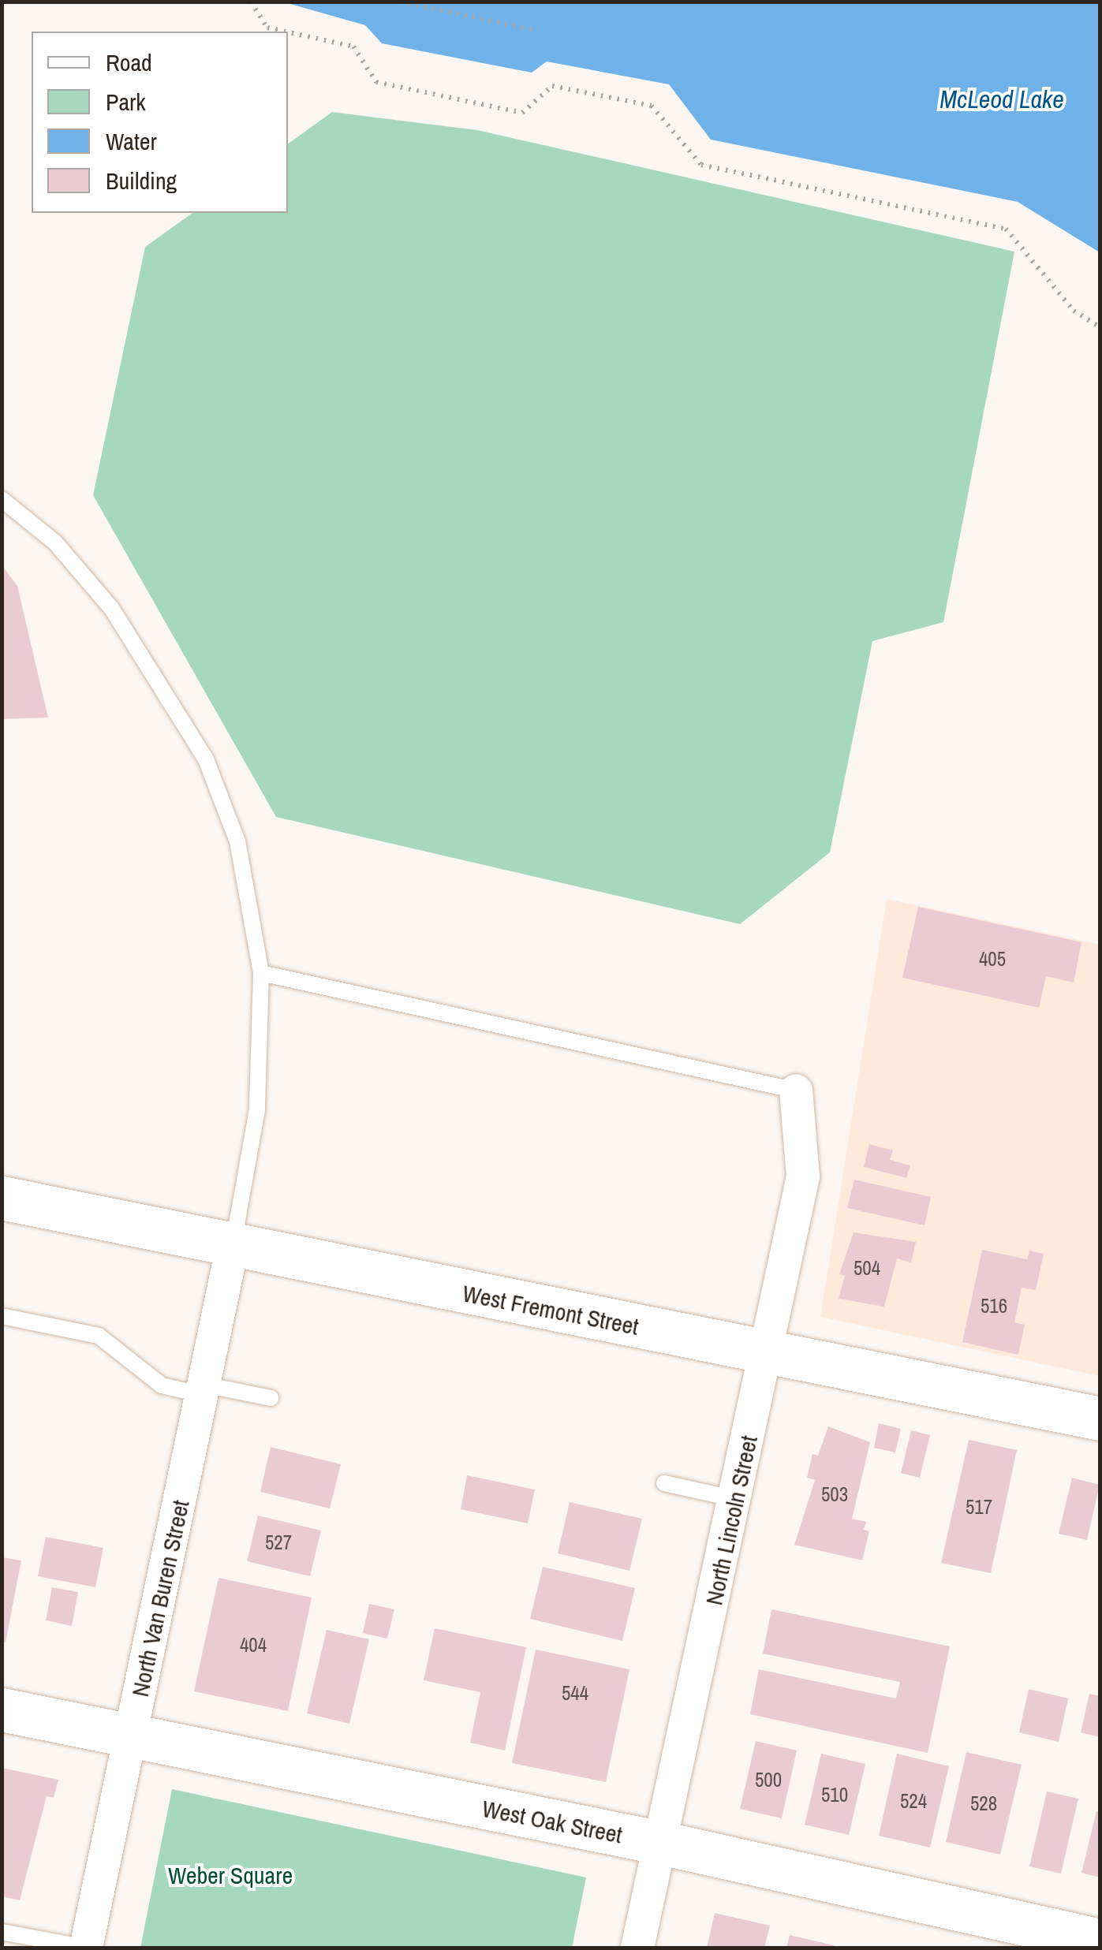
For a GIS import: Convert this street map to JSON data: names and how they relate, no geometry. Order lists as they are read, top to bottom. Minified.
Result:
{"streets":{"street":["West Fremont Street","North Lincoln Street","North Van Buren Street","West Oak Street"]},"crossings":[["West Fremont Street","North Lincoln Street"],["West Fremont Street","North Van Buren Street"],["North Lincoln Street","West Oak Street"],["North Van Buren Street","West Oak Street"]],"water":["McLeod Lake"],"parks":["Weber Square"],"house_numbers":["405","504","516","503","517","527","404","544","500","510","524","528"],"legend":["Road","Park","Water","Building"]}
